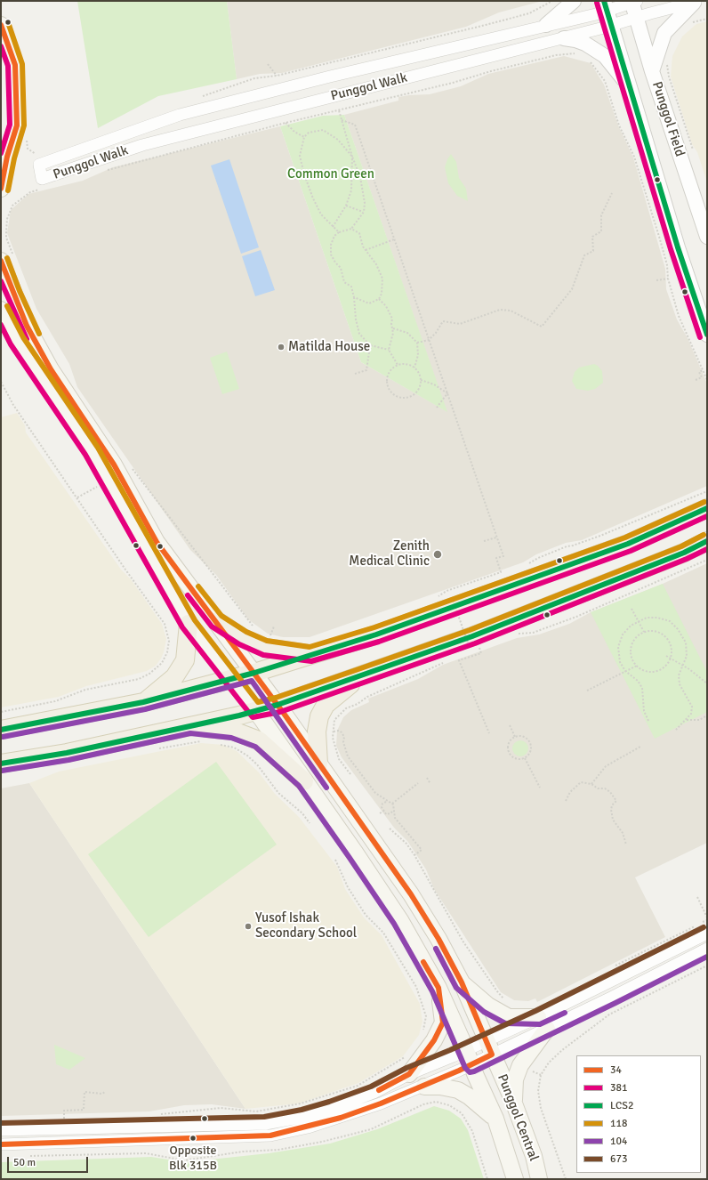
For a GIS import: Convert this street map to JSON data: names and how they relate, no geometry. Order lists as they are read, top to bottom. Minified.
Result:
{"streets":{"main road":["Punggol Central"],"street":["Punggol Walk","Punggol Field"]},"crossings":[["Punggol Walk","Punggol Field"]],"parks":["Common Green"],"places":["Matilda House","Zenith Medical Clinic","Yusof Ishak Secondary School","Opposite Blk 315B"],"lines":["transit line LCS2","transit line 381","transit line 118","transit line 34","transit line 104","transit line 673"],"legend":["34","381","LCS2","118","104","673"],"scale_bar":"50 m"}
